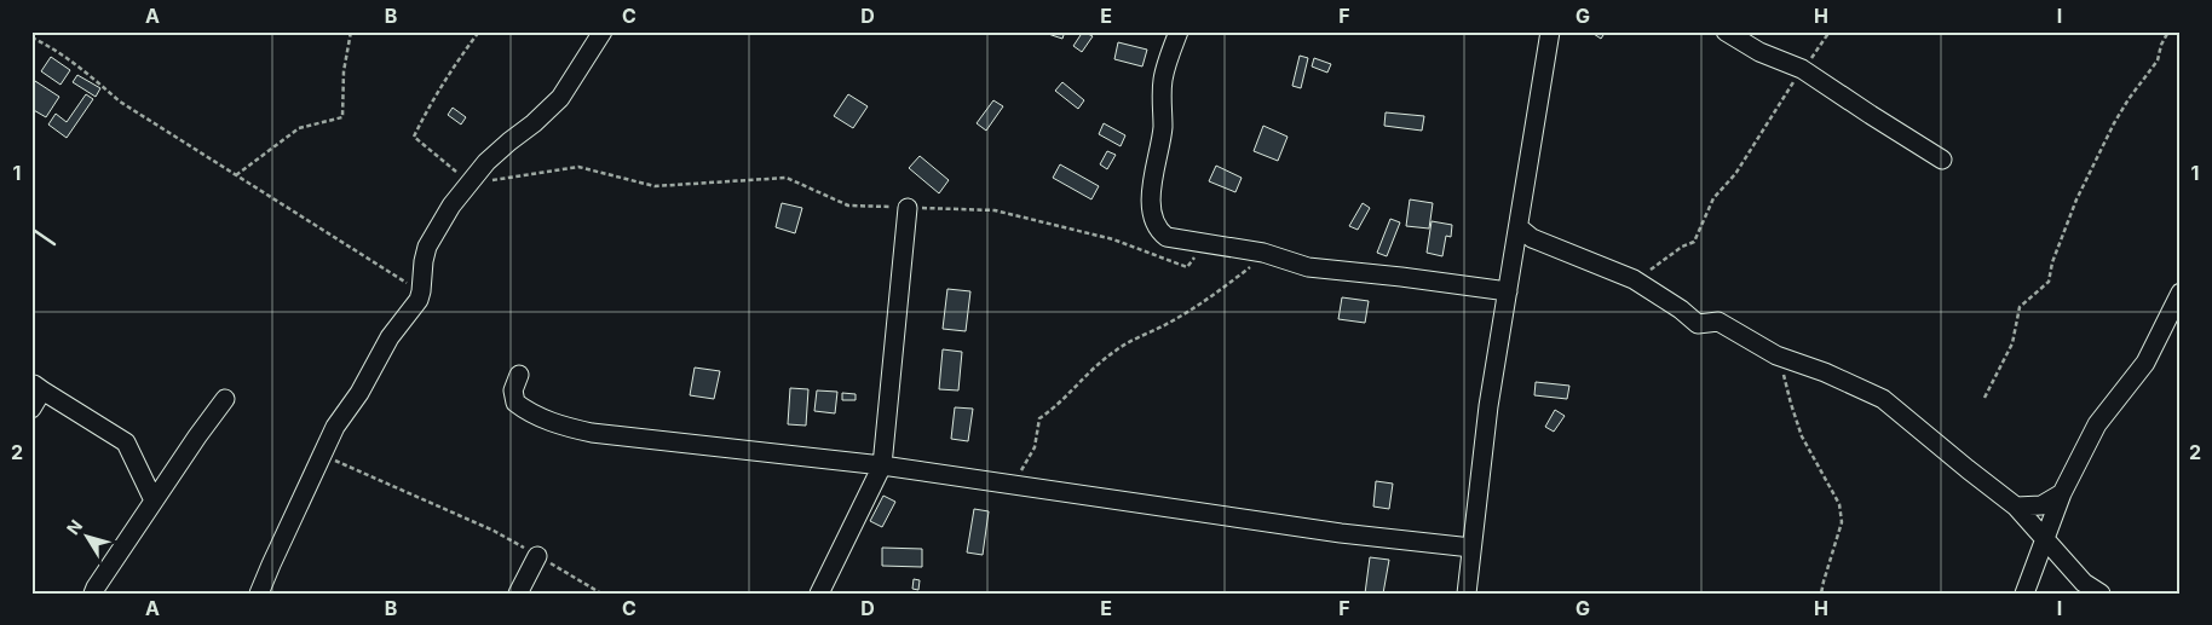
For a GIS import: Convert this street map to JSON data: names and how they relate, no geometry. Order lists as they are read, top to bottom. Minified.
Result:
{"north":"top left","grid":{"columns":["A","B","C","D","E","F","G","H","I"],"rows":["1","2"]}}
